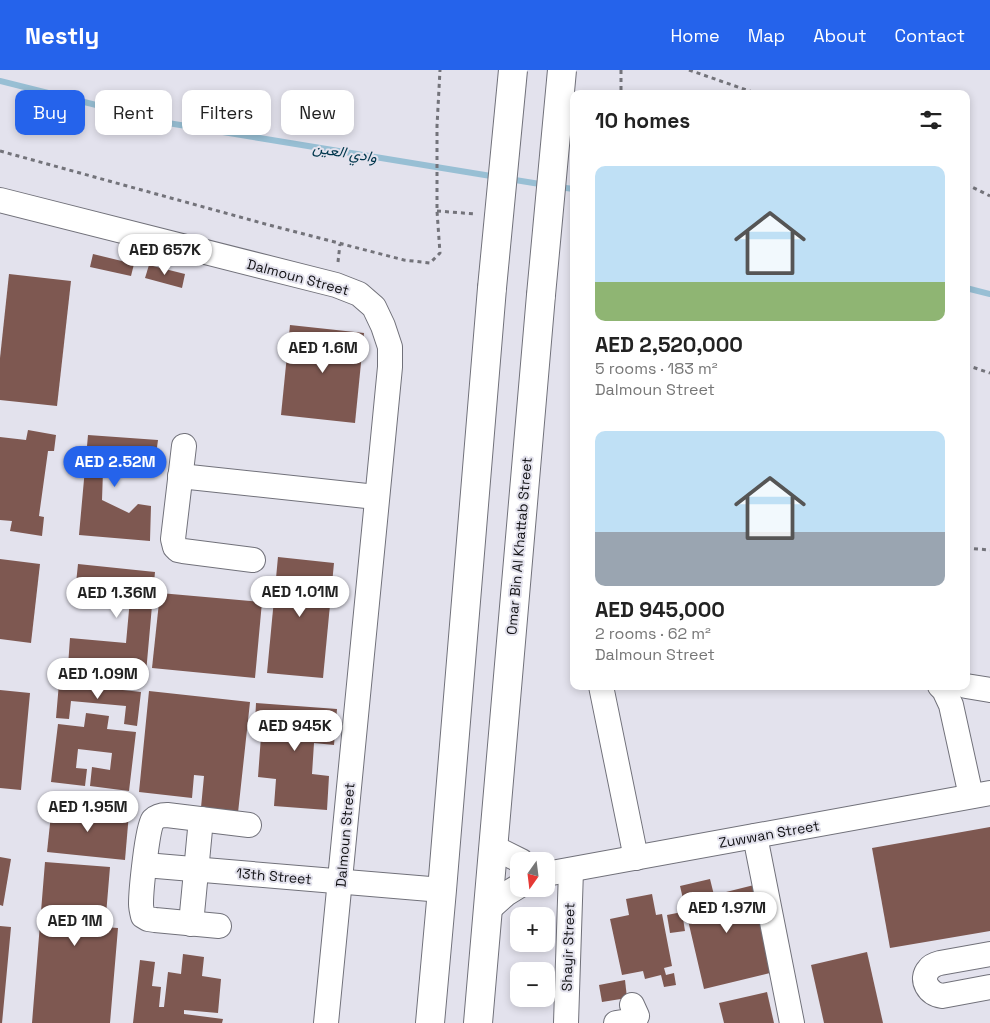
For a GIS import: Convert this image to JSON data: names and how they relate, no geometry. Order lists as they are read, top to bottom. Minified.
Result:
{"streets":{"main road":["Omar Bin Al Khattab Street"],"street":["Dalmoun Street","Zuwwan Street","13th Street","Shayir Street"]},"crossings":[["Dalmoun Street","13th Street"]],"water":["وادي العين"],"north":"bottom","page":{"header":"Nestly","nav":["Home","Map","About","Contact"],"chip":["Buy","Rent","Filters","New"],"heading":"10 homes","list":[{"name":"AED 2,520,000","note":"5 rooms · 183 m² · Dalmoun Street"},{"name":"AED 945,000","note":"2 rooms · 62 m² · Dalmoun Street"}],"price":["AED 657K","AED 1.6M","AED 2.52M","AED 1.01M","AED 1.36M","AED 1.09M","AED 945K","AED 1.95M","AED 1.97M","AED 1M"],"map_buttons":["+","−"]}}
